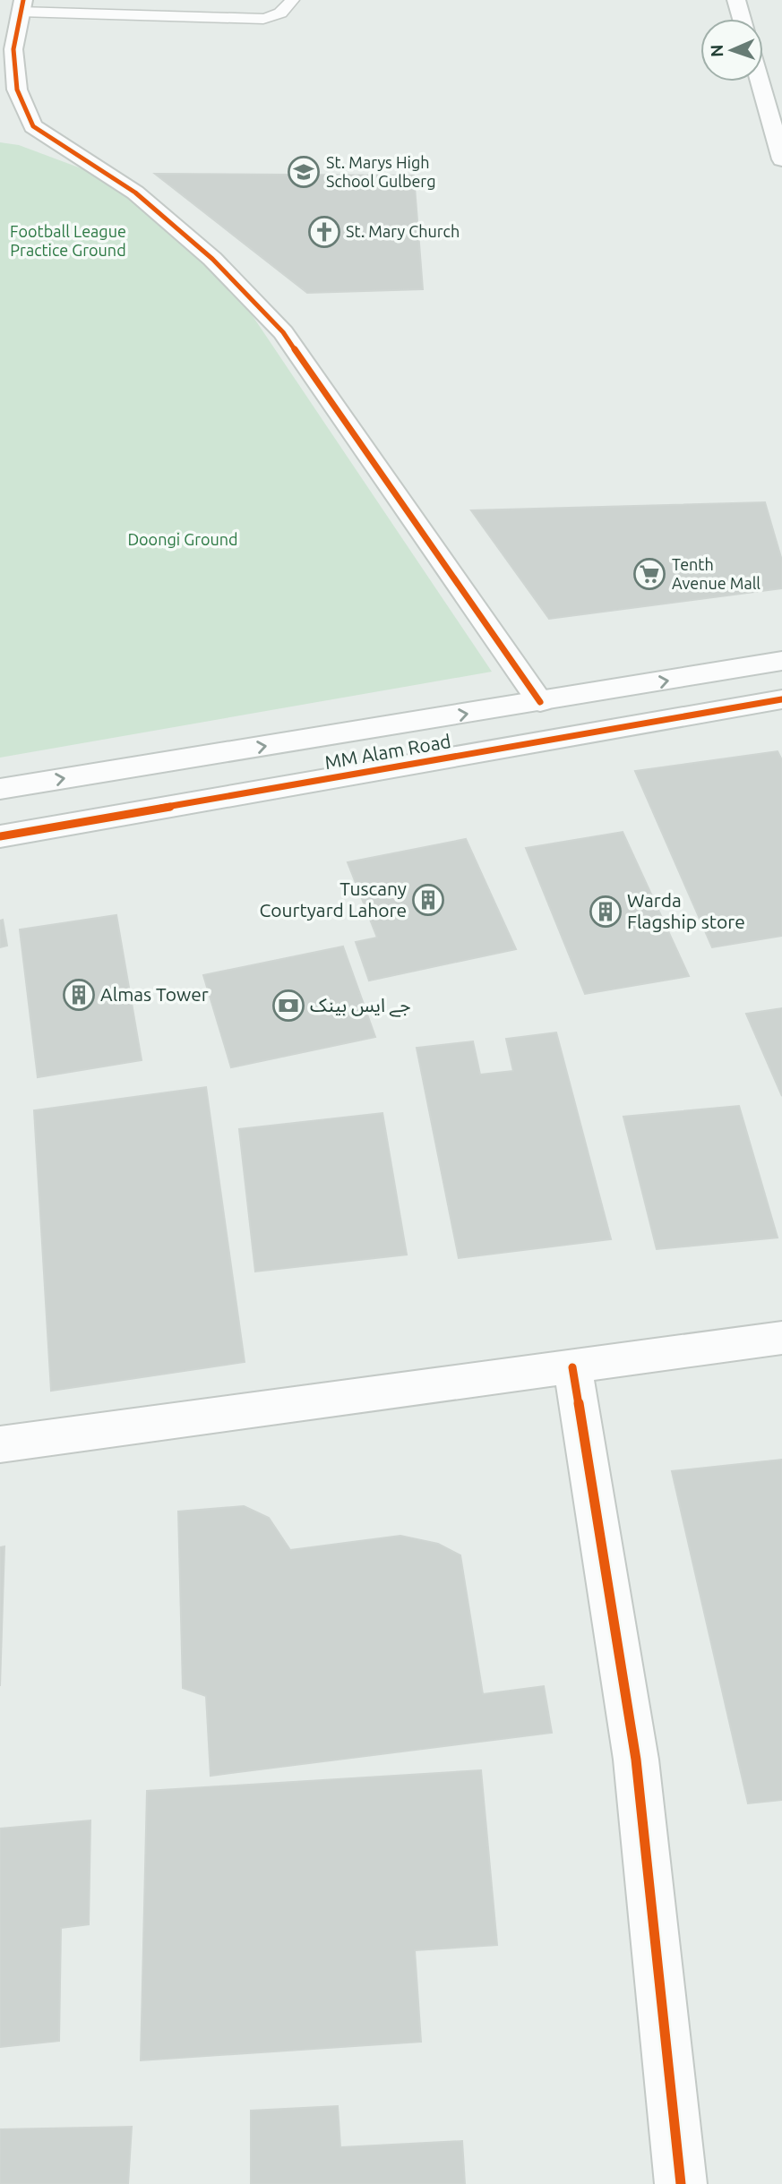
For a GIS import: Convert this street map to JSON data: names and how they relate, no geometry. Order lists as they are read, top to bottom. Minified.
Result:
{"streets":{"street":["MM Alam Road"]},"parks":["Football League Practice Ground","Doongi Ground"],"places":{"school or university":["St. Marys High School Gulberg"],"church":["St. Mary Church"],"supermarket":["Tenth Avenue Mall"],"building":["Tuscany Courtyard Lahore","Warda Flagship store","Almas Tower"],"bank":["جے ایس بینک"]},"north":"left"}
